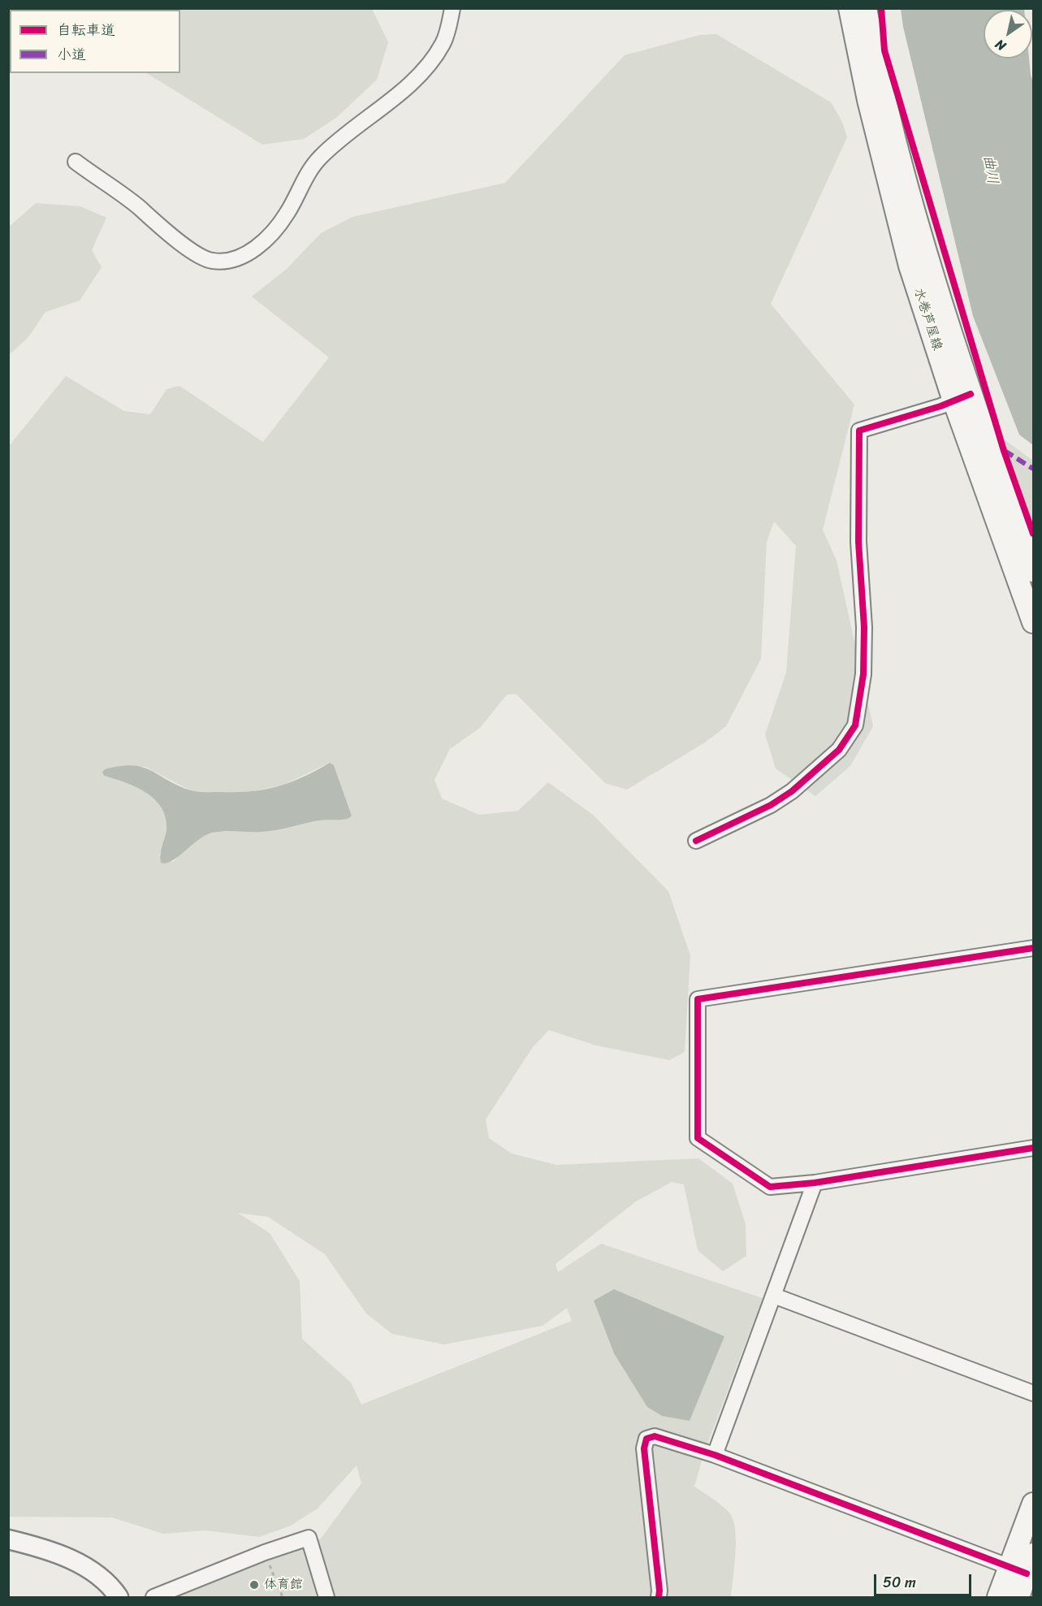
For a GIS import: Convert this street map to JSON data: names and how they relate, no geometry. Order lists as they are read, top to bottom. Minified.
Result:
{"streets":{"main road":["水巻芦屋線"]},"water":["曲川"],"places":["体育館"],"legend":["自転車道","小道"],"scale_bar":"50 m","north":"bottom left"}
